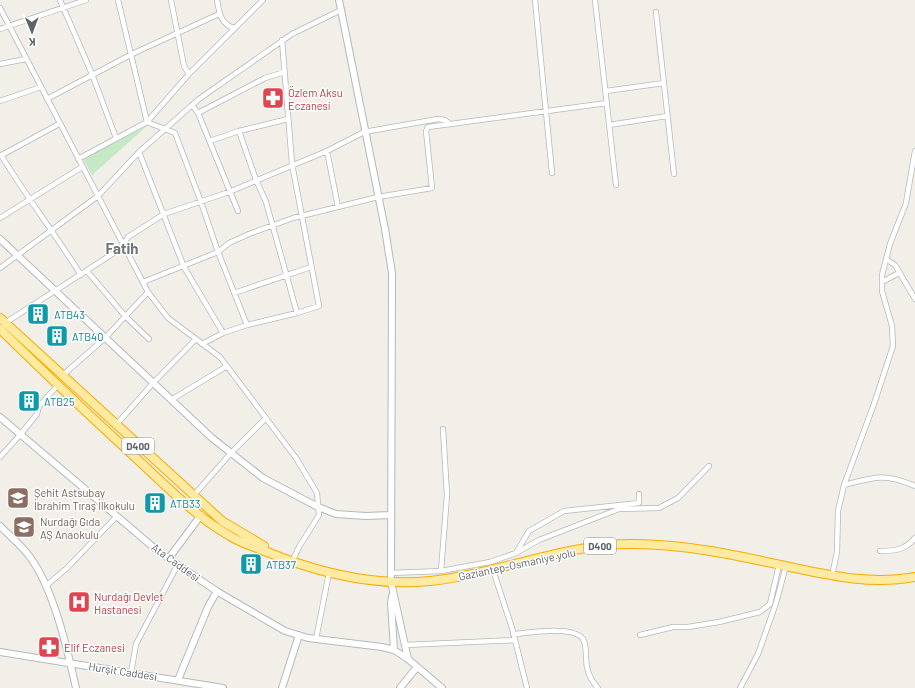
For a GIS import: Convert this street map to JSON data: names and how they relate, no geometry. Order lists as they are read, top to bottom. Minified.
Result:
{"streets":{"highway":["D400","Gaziantep-Osmaniye yolu"],"street":["Ata Caddesi","Hurşit Caddesi"]},"districts":["Fatih"],"places":{"pharmacy":["Özlem Aksu Eczanesi","Elif Eczanesi"],"building":["ATB43","ATB40","ATB25","ATB33","ATB37"],"school or university":["Şehit Astsubay İbrahim Tıraş İlkokulu","Nurdağı Gıda AŞ Anaokulu"],"hospital":["Nurdağı Devlet Hastanesi"]},"north":"bottom"}
